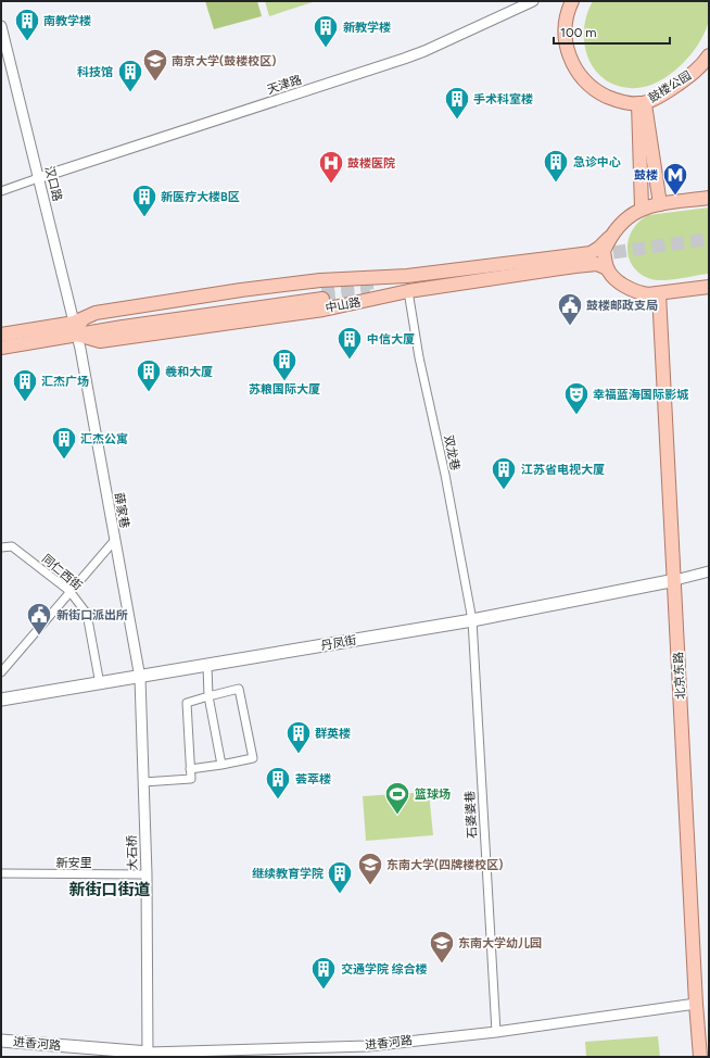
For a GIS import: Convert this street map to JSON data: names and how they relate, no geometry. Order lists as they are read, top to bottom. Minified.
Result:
{"streets":{"main road":["鼓楼公园","中山路","丹凤街","北京东路","进香河路"],"street":["天津路","汉口路","双龙巷","薛家巷","同仁西街","石婆婆巷","大石桥","新安里"]},"crossings":[["天津路","汉口路"],["汉口路","中山路"],["汉口路","薛家巷"],["中山路","双龙巷"],["双龙巷","丹凤街"],["双龙巷","石婆婆巷"],["薛家巷","丹凤街"],["薛家巷","大石桥"],["同仁西街","丹凤街"],["丹凤街","北京东路"],["丹凤街","石婆婆巷"],["丹凤街","大石桥"],["北京东路","进香河路"],["石婆婆巷","进香河路"],["大石桥","新安里"],["大石桥","进香河路"]],"districts":["新街口街道"],"places":{"building":["南教学楼","新教学楼","科技馆","手术科室楼","急诊中心","新医疗大楼B区","中信大厦","苏粮国际大厦","羲和大厦","汇杰广场","汇杰公寓","江苏省电视大厦","群英楼","荟萃楼","继续教育学院","交通学院 综合楼"],"school or university":["南京大学(鼓楼校区)","东南大学(四牌楼校区)","东南大学幼儿园"],"hospital":["鼓楼医院"],"metro station":["鼓楼"],"public building":["鼓楼邮政支局","新街口派出所"],"theatre":["幸福蓝海国际影城"],"sports":["篮球场"]},"scale_bar":"100 m"}
